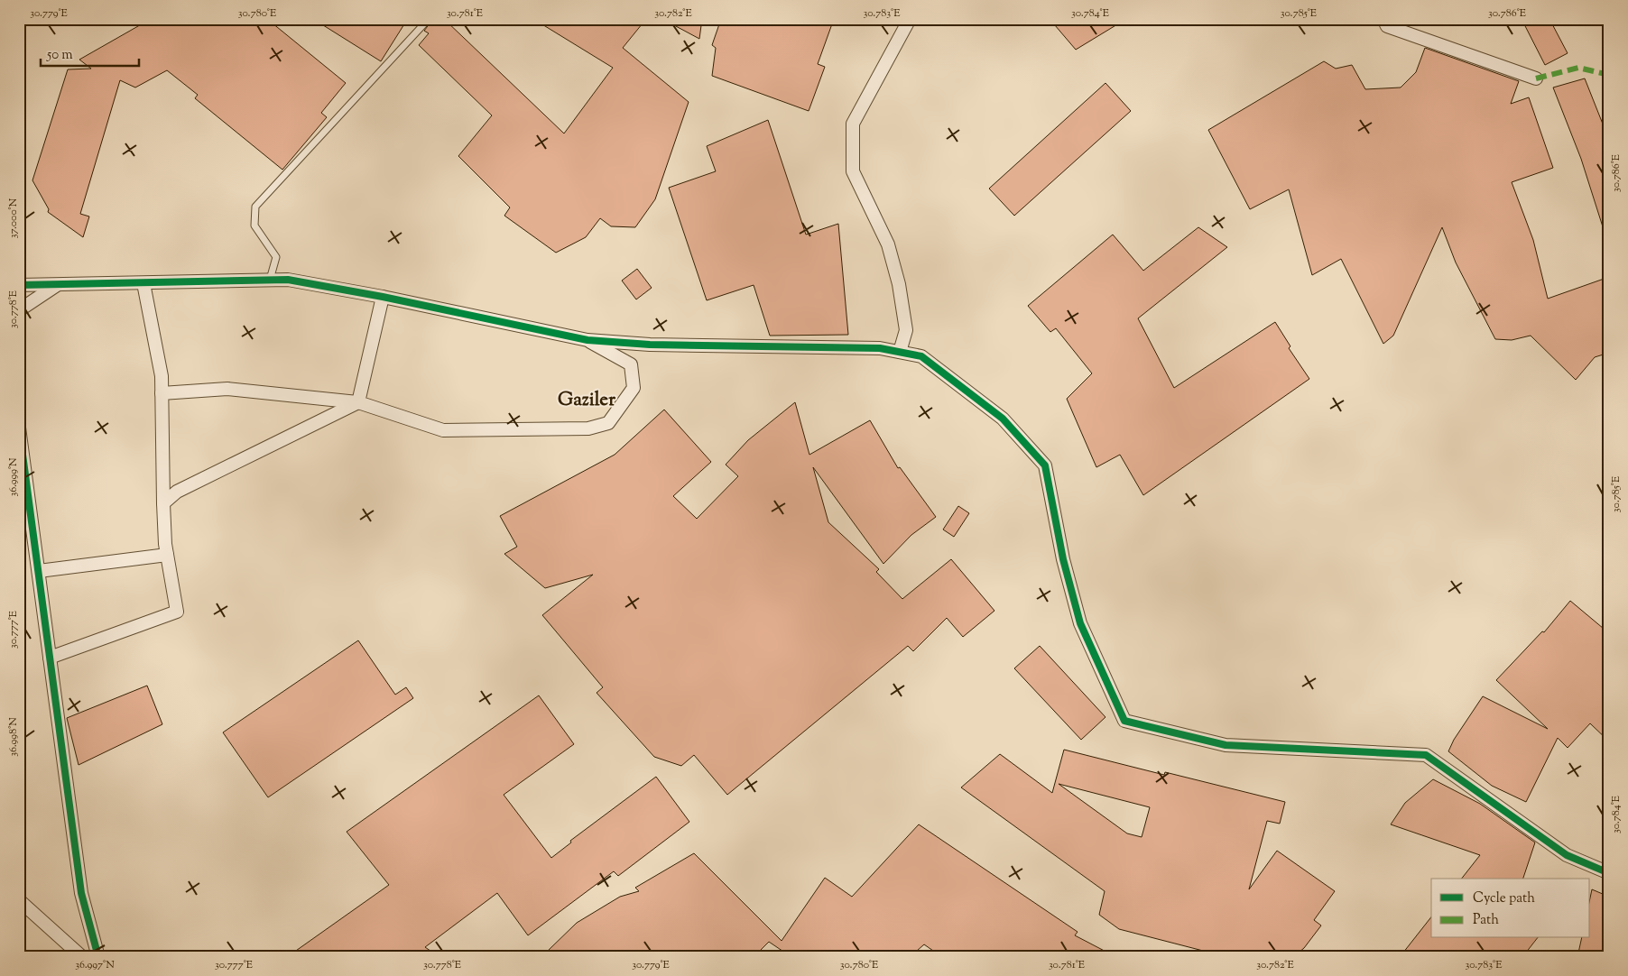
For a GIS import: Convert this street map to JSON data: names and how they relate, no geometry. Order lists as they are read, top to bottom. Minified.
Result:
{"districts":["Gaziler"],"legend":["Cycle path","Path"],"scale_bar":"50 m","coordinates":["30.779°E","30.780°E","30.781°E","30.782°E","30.783°E","30.784°E","30.785°E","30.786°E","37.000°N","30.778°E","36.999°N","30.777°E","36.998°N","36.997°N"]}
